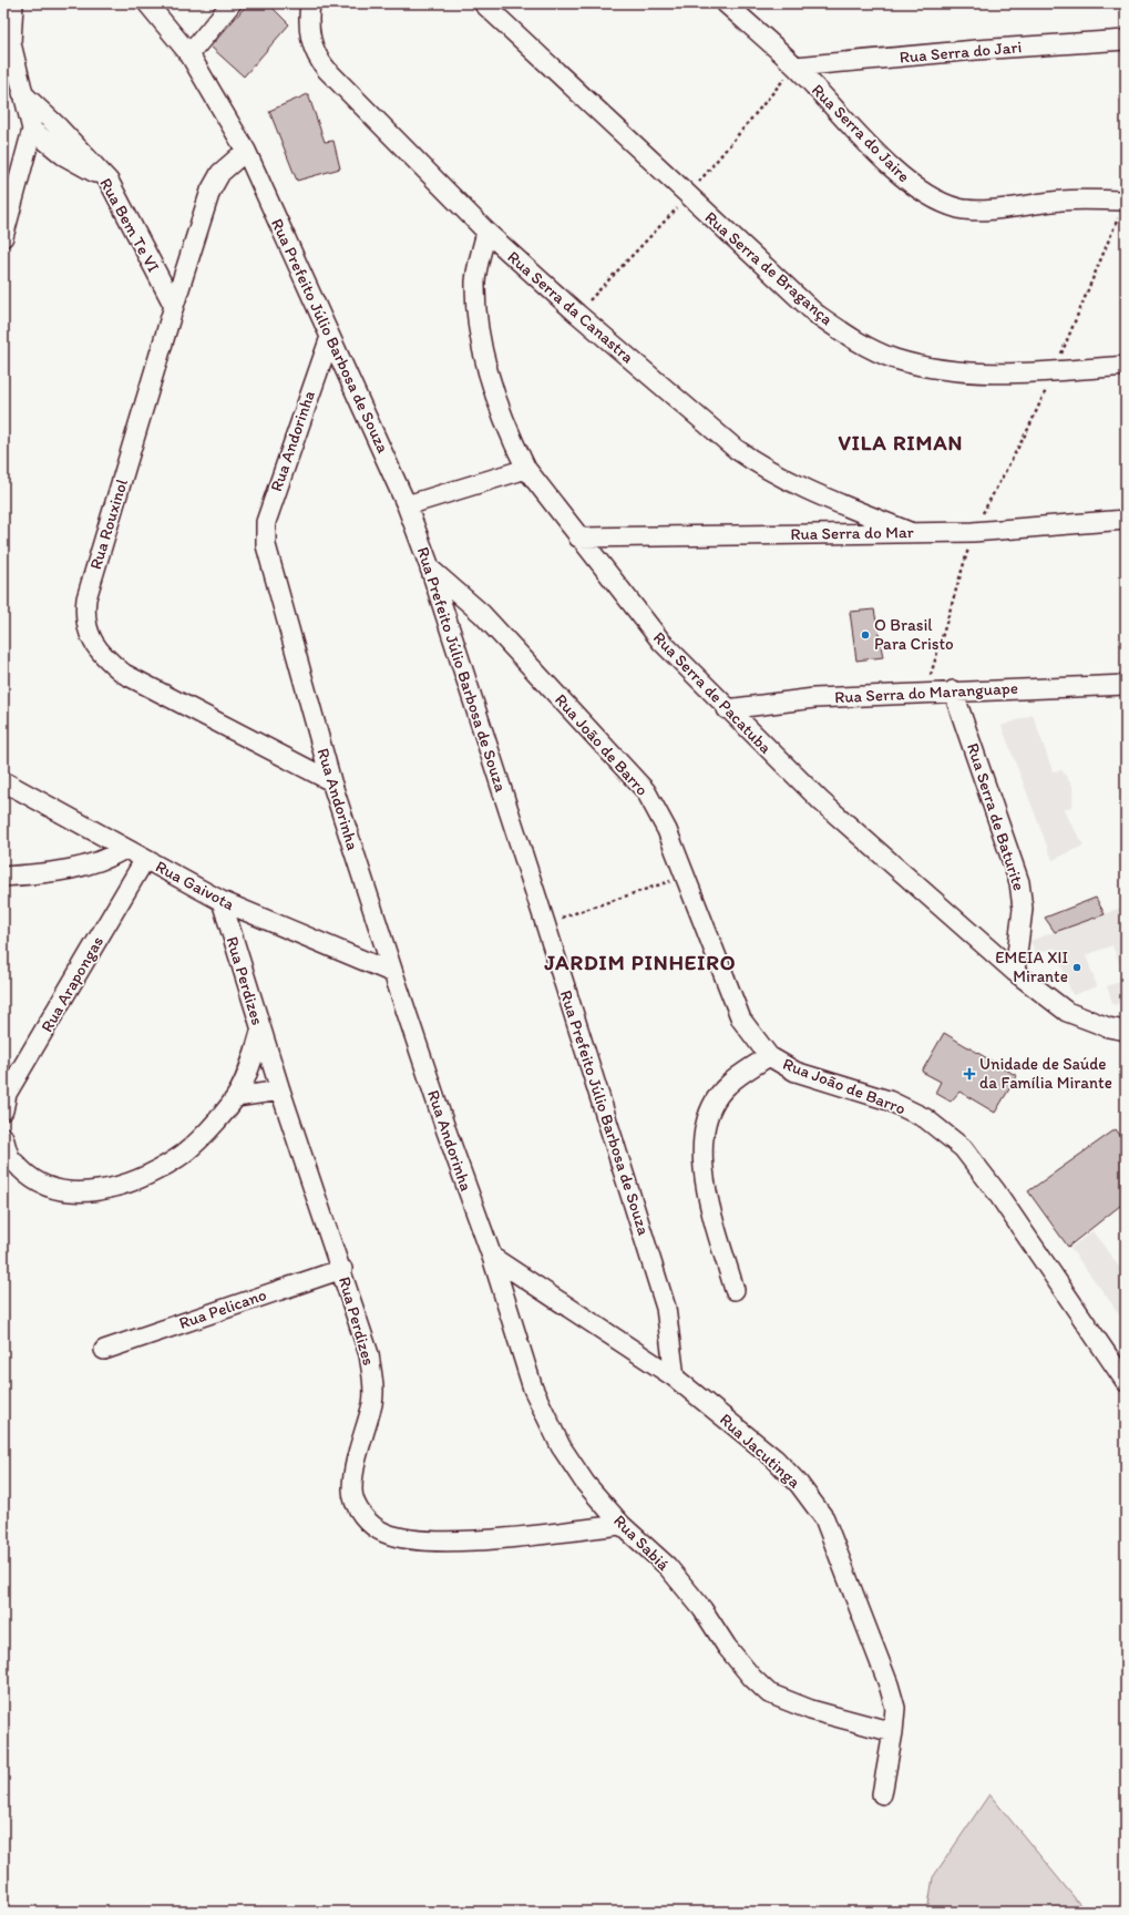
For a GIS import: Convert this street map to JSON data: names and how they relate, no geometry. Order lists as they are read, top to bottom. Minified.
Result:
{"streets":{"street":["Rua Serra do Jari","Rua Serra do Jaire","Rua Bem Te VI","Rua Serra de Bragança","Rua Serra da Canastra","Rua Prefeito Júlio Barbosa de Souza","Rua Andorinha","Rua Rouxinol","Rua Serra do Mar","Rua Serra de Pacatuba","Rua Serra do Maranguape","Rua João de Barro","Rua Serra de Baturite","Rua Gaivota","Rua Perdizes","Rua Arapongas","Rua Pelicano","Rua Jacutinga","Rua Sabiá"]},"crossings":[["Rua Serra do Jari","Rua Serra do Jaire"],["Rua Bem Te VI","Rua Rouxinol"],["Rua Serra da Canastra","Rua Serra do Mar"],["Rua Serra da Canastra","Rua Serra de Pacatuba"],["Rua Prefeito Júlio Barbosa de Souza","Rua Andorinha"],["Rua Prefeito Júlio Barbosa de Souza","Rua Rouxinol"],["Rua Prefeito Júlio Barbosa de Souza","Rua João de Barro"],["Rua Prefeito Júlio Barbosa de Souza","Rua Jacutinga"],["Rua Andorinha","Rua Rouxinol"],["Rua Andorinha","Rua Gaivota"],["Rua Andorinha","Rua Jacutinga"],["Rua Andorinha","Rua Sabiá"],["Rua Serra do Mar","Rua Serra de Pacatuba"],["Rua Serra de Pacatuba","Rua Serra do Maranguape"],["Rua Serra de Pacatuba","Rua Serra de Baturite"],["Rua Serra do Maranguape","Rua Serra de Baturite"],["Rua Gaivota","Rua Perdizes"],["Rua Gaivota","Rua Arapongas"],["Rua Perdizes","Rua Pelicano"],["Rua Perdizes","Rua Sabiá"],["Rua Jacutinga","Rua Sabiá"]],"districts":["VILA RIMAN","JARDIM PINHEIRO"],"places":{"other":["O Brasil Para Cristo","EMEIA XII Mirante"],"health":["Unidade de Saúde da Família Mirante"]}}
